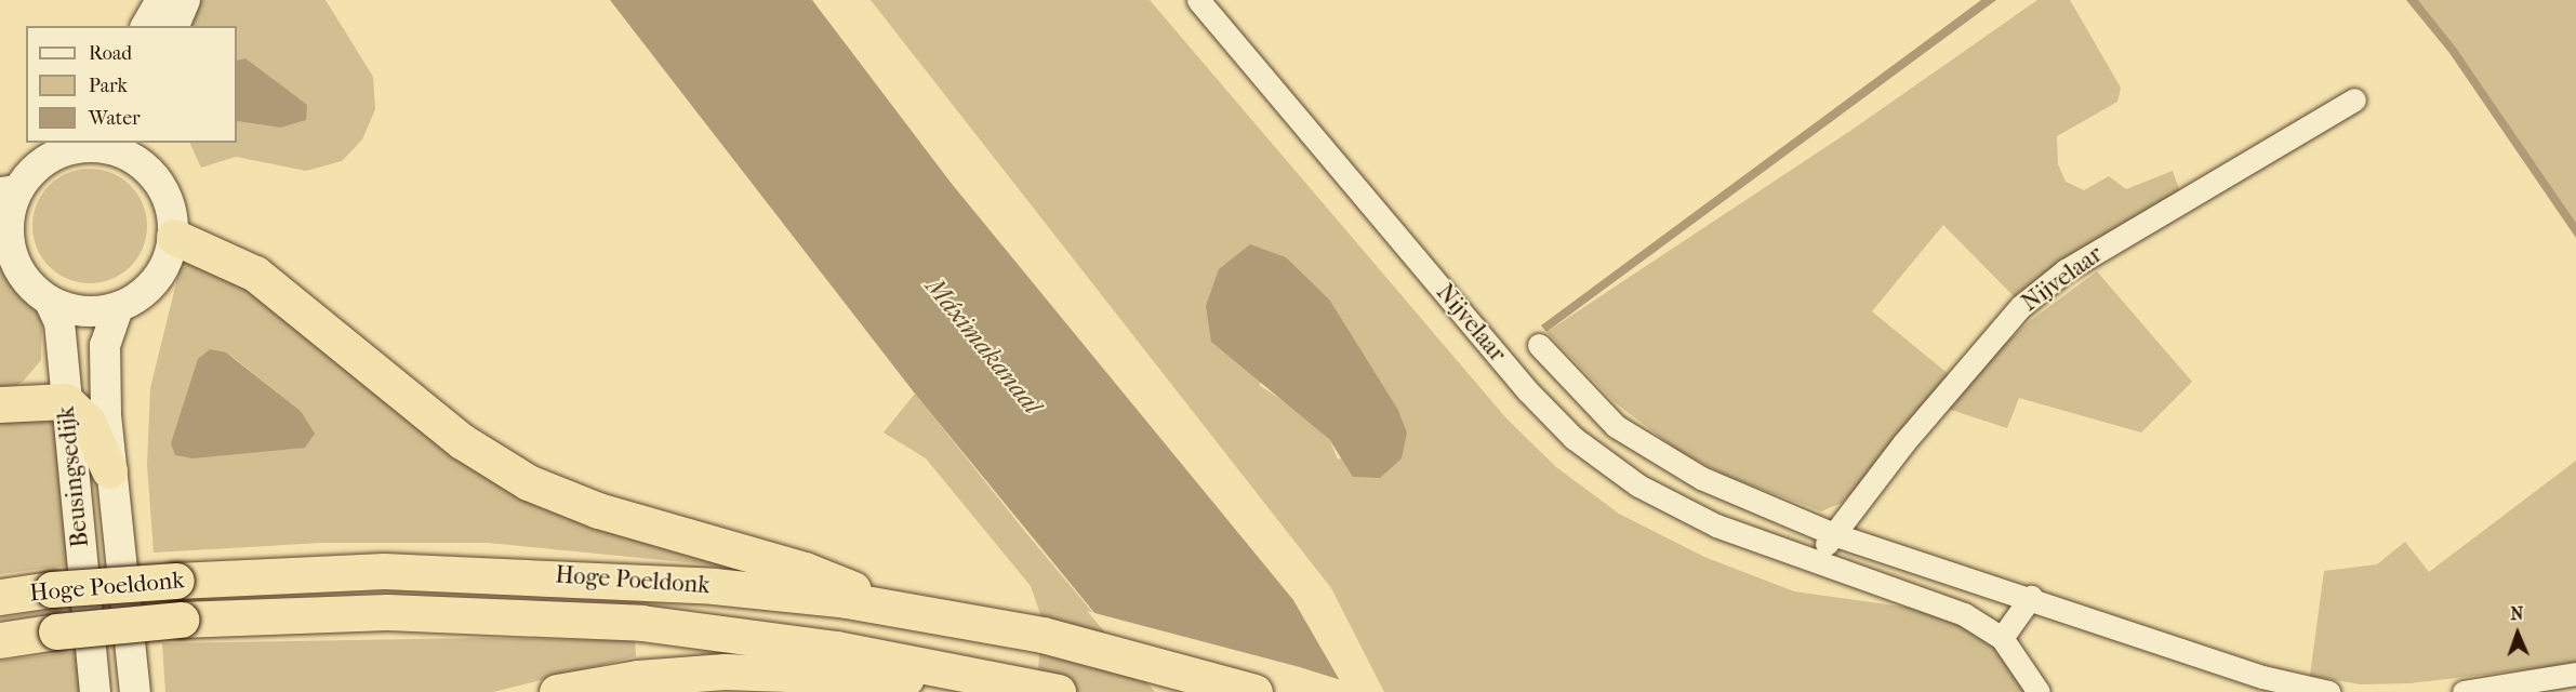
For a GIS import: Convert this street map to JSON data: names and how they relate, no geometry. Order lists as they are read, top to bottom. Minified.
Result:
{"streets":{"highway":["Hoge Poeldonk"],"street":["Nijvelaar","Beusingsedijk"]},"water":["Máximakanaal"],"legend":["Road","Park","Water"],"north":"top"}
